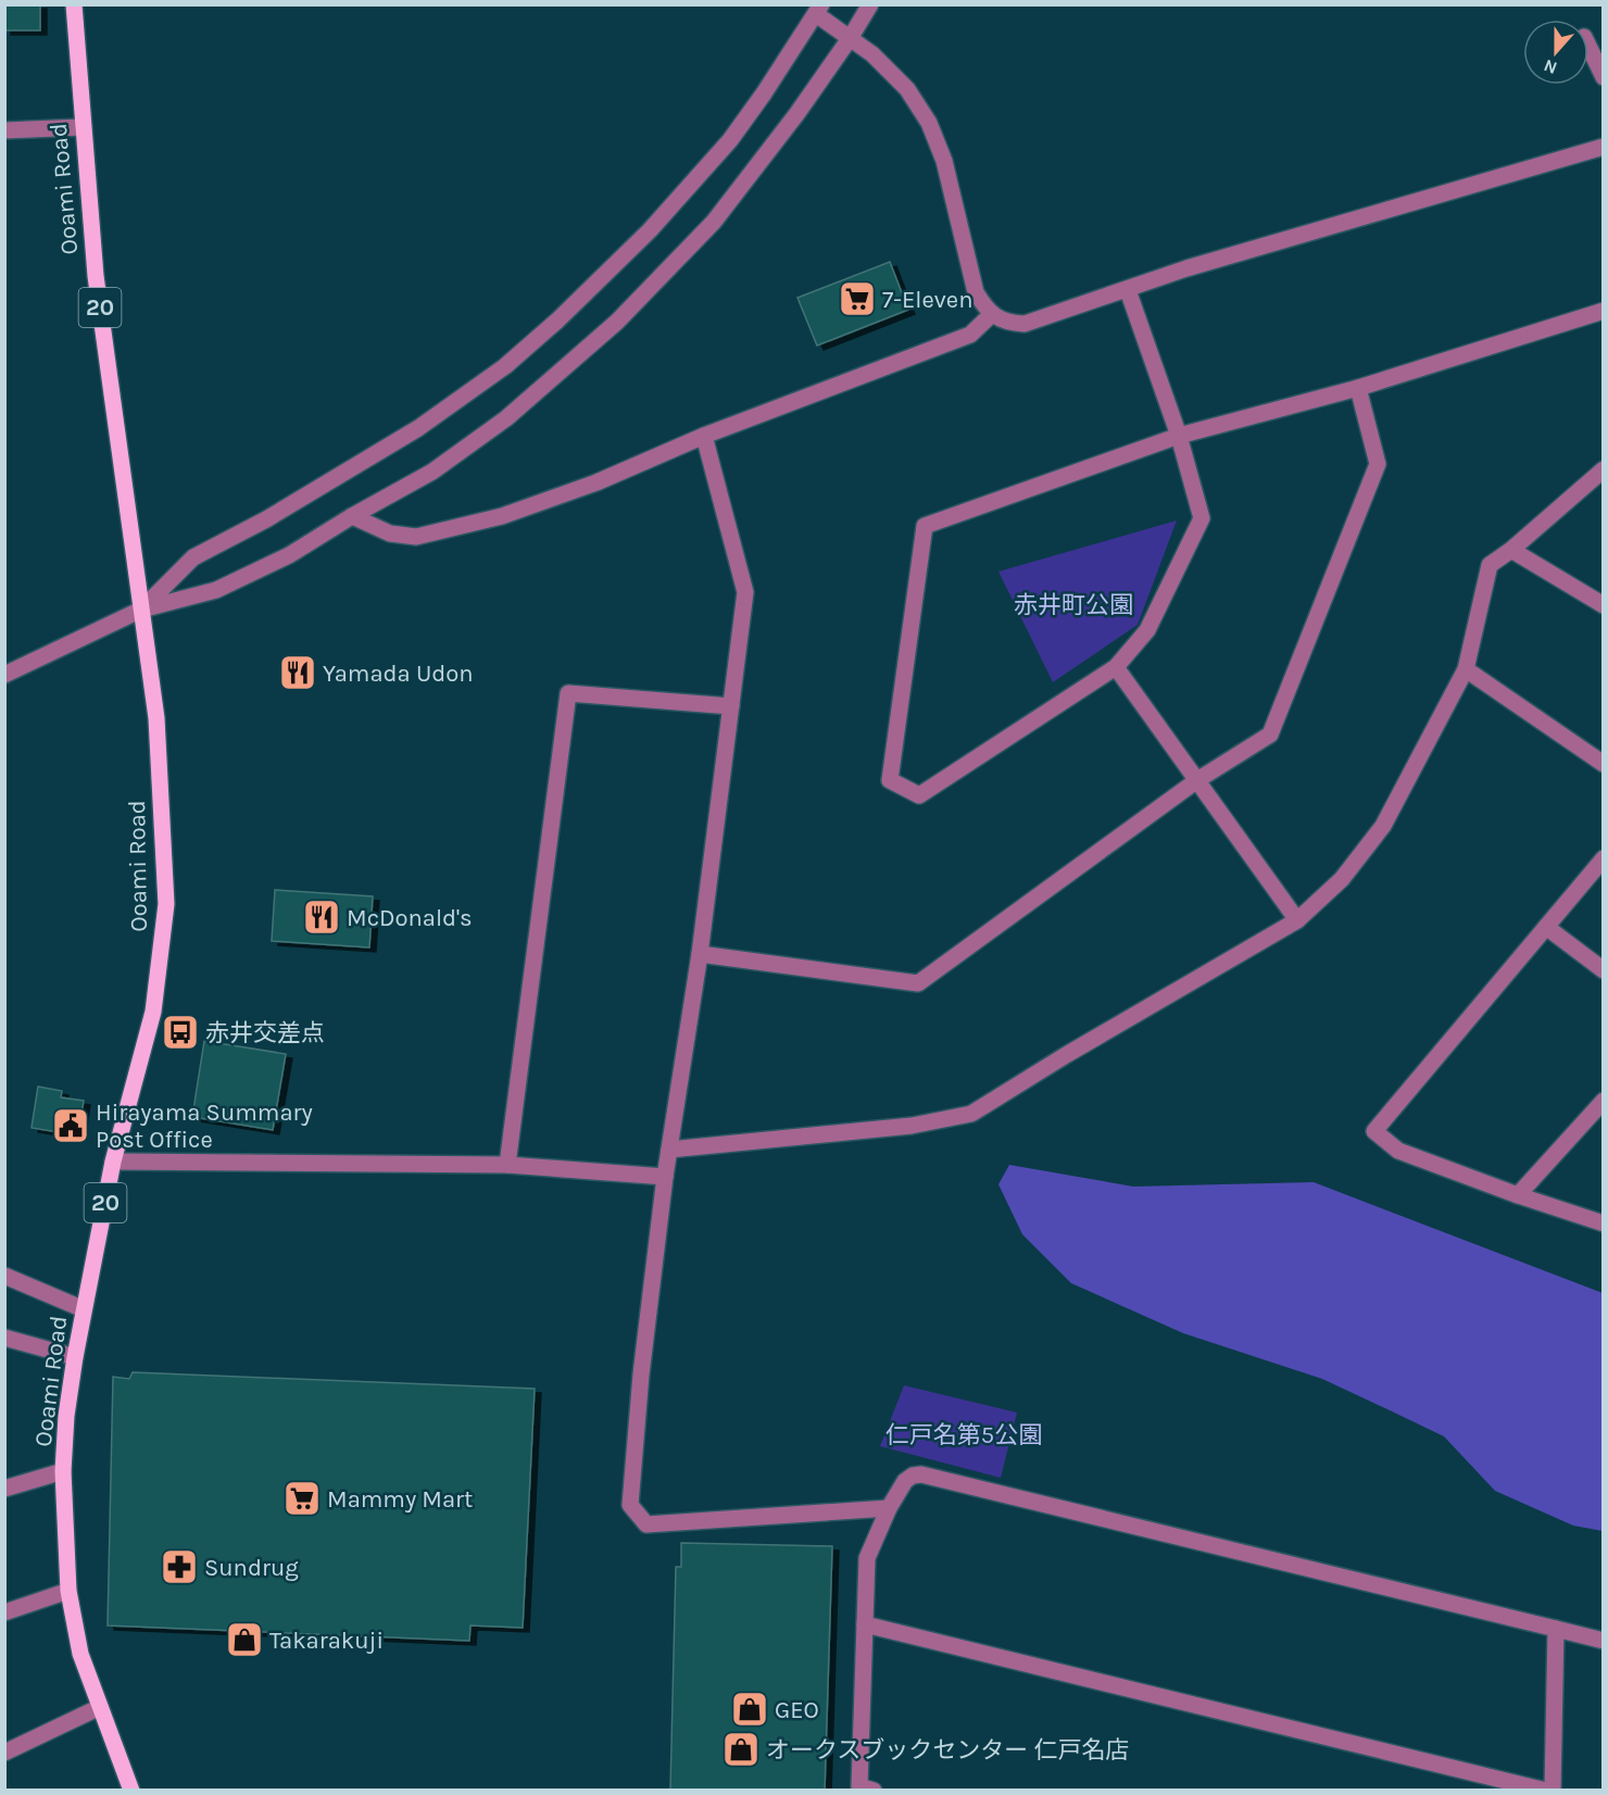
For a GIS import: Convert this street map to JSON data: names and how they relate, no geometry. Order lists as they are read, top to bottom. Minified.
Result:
{"streets":{"main road":["Ooami Road","20"]},"parks":["赤井町公園","仁戸名第5公園"],"places":{"supermarket":["7-Eleven","Mammy Mart"],"restaurant":["Yamada Udon","McDonald's"],"bus stop":["赤井交差点"],"public building":["Hirayama Summary Post Office"],"pharmacy":["Sundrug"],"shop":["Takarakuji","GEO","オークスブックセンター 仁戸名店"]},"north":"bottom"}
